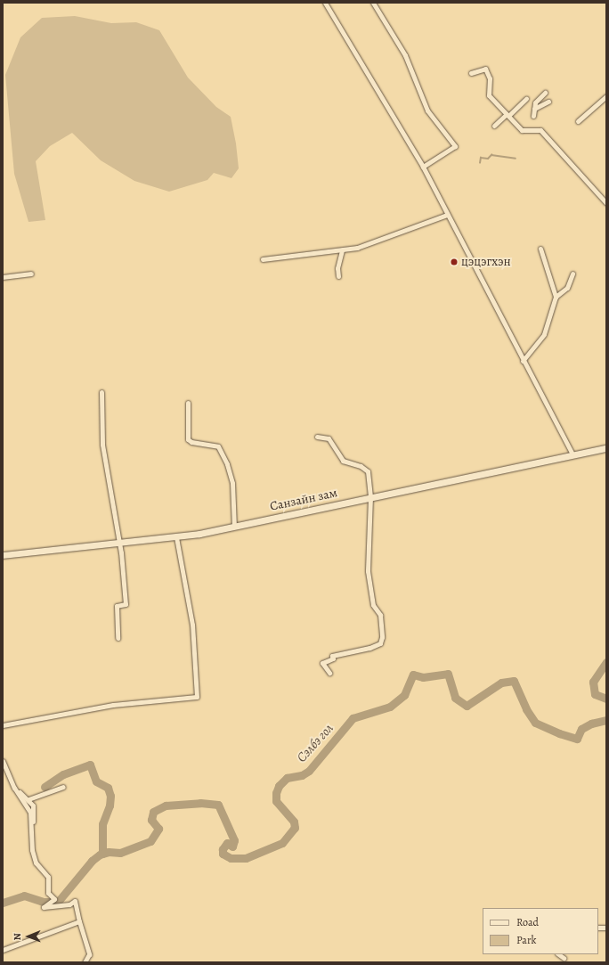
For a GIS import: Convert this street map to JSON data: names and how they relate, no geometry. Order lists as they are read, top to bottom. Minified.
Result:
{"streets":{"main road":["Санзайн зам"]},"water":["Сэлбэ гол"],"places":["цэцэгхэн"],"legend":["Road","Park"],"north":"left"}
